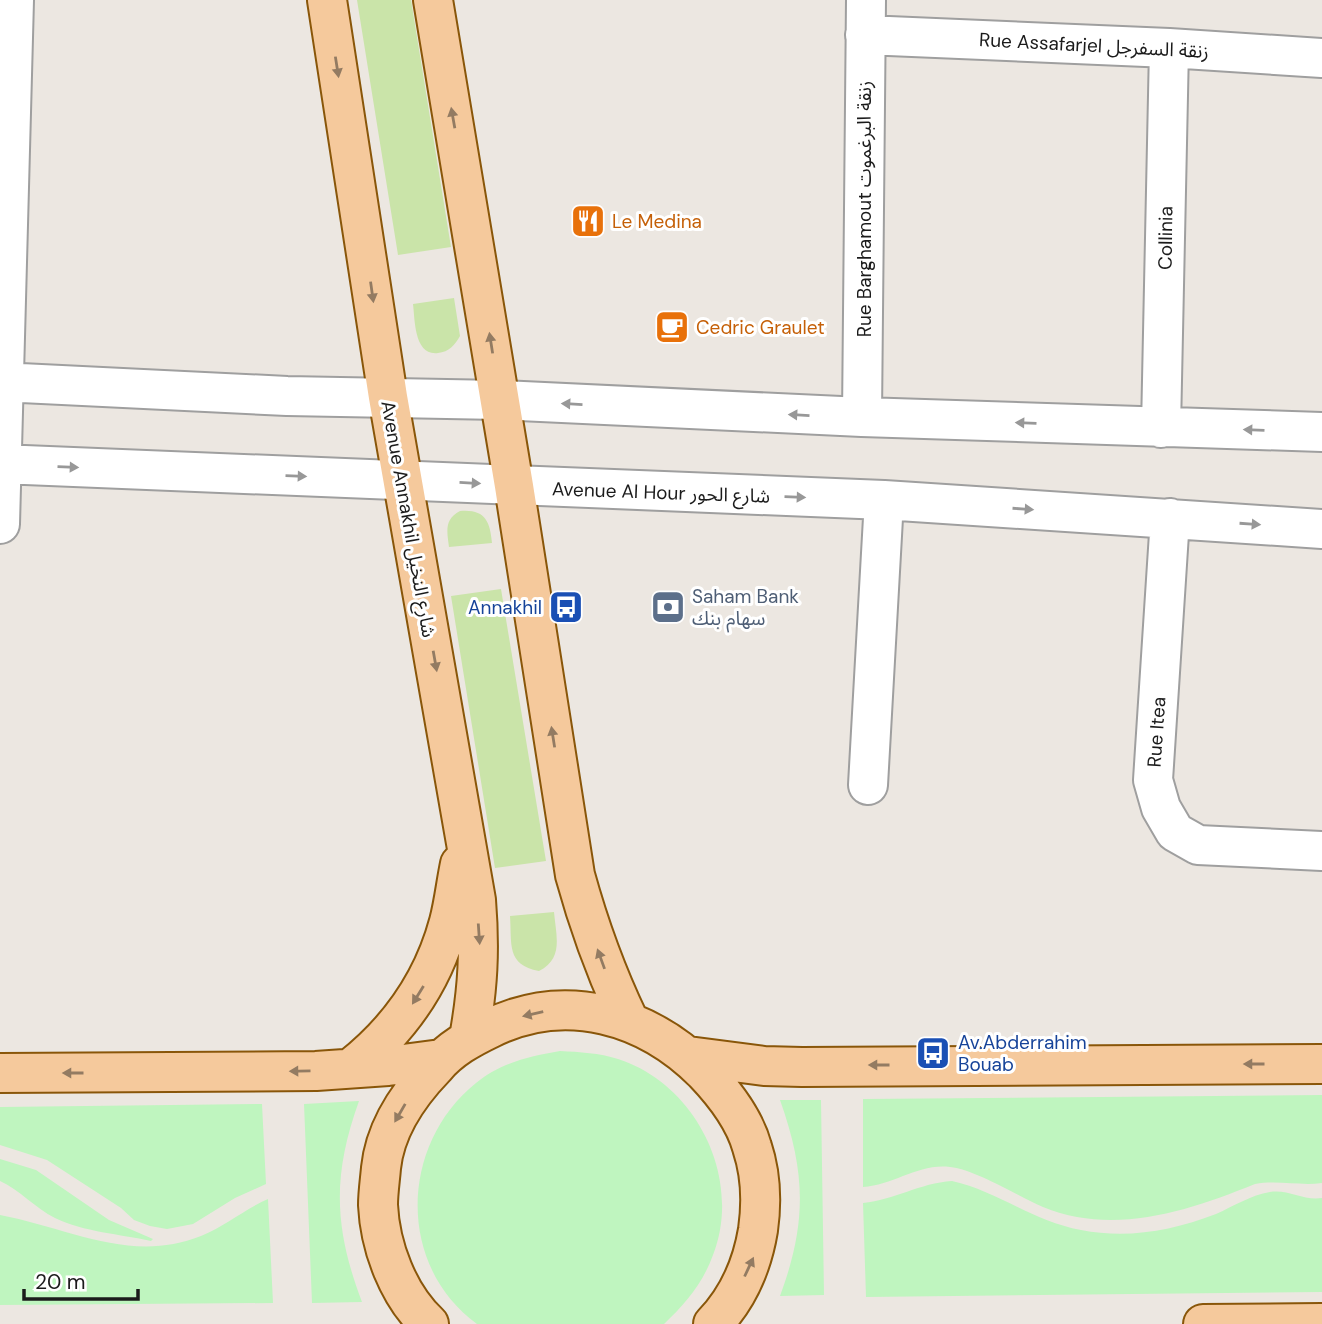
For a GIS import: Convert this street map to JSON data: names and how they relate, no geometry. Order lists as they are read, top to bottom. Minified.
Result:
{"streets":{"main road":["Avenue Annakhil شارع النخيل"],"street":["Rue Assafarjel زنقة السفرجل","Rue Barghamout زنقة البرغموت","Collinia","Avenue Al Hour شارع الحور","Rue Itea"]},"crossings":[["Rue Assafarjel زنقة السفرجل","Rue Barghamout زنقة البرغموت"],["Rue Assafarjel زنقة السفرجل","Collinia"],["Avenue Al Hour شارع الحور","Avenue Annakhil شارع النخيل"],["Avenue Al Hour شارع الحور","Rue Itea"]],"places":{"restaurant":["Le Medina"],"cafe":["Cedric Graulet"],"bus stop":["Annakhil","Av.Abderrahim Bouab"],"bank":["Saham Bank سهام بنك"]},"scale_bar":"20 m"}
